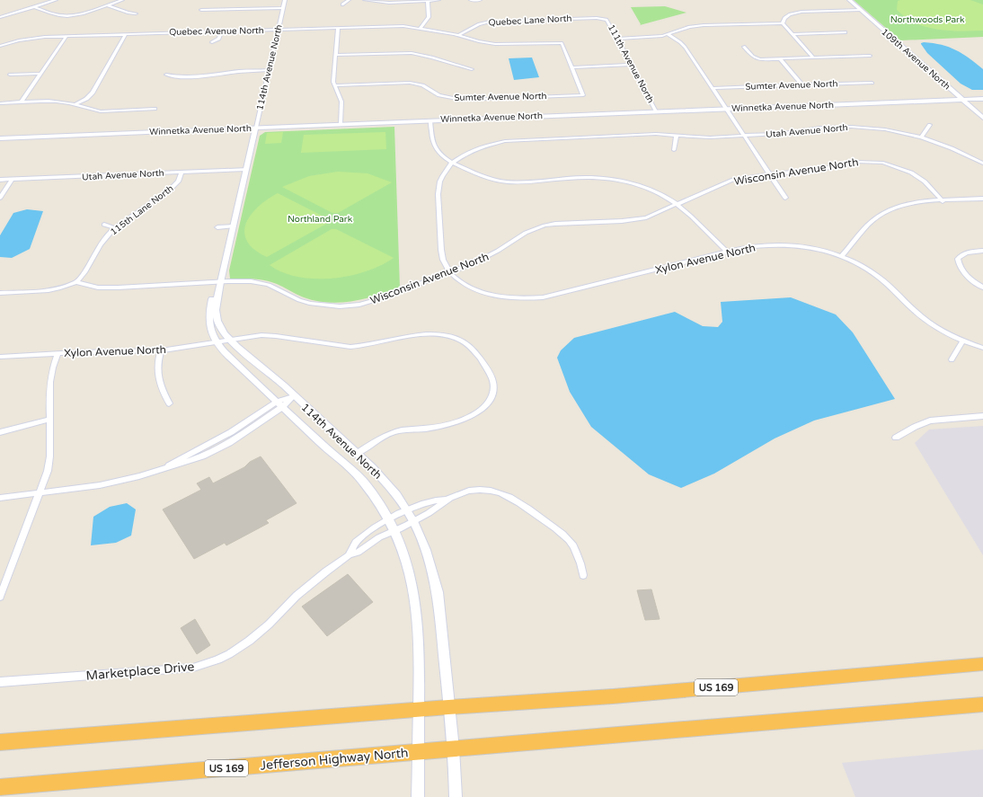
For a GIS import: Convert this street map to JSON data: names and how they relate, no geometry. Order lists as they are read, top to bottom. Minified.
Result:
{"streets":{"highway":["US 169","Jefferson Highway North"],"street":["Quebec Lane North","Quebec Avenue North","109th Avenue North","111th Avenue North","114th Avenue North","Sumter Avenue North","Winnetka Avenue North","Utah Avenue North","Wisconsin Avenue North","115th Lane North","Xylon Avenue North","Marketplace Drive"]},"crossings":[["Quebec Lane North","Quebec Avenue North"],["Quebec Lane North","111th Avenue North"],["Quebec Avenue North","114th Avenue North"],["Quebec Avenue North","Sumter Avenue North"],["109th Avenue North","Winnetka Avenue North"],["111th Avenue North","Winnetka Avenue North"],["114th Avenue North","Winnetka Avenue North"],["114th Avenue North","Utah Avenue North"],["114th Avenue North","Wisconsin Avenue North"],["114th Avenue North","Xylon Avenue North"],["114th Avenue North","Marketplace Drive"],["114th Avenue North","US 169"],["114th Avenue North","Jefferson Highway North"],["Utah Avenue North","115th Lane North"],["Wisconsin Avenue North","115th Lane North"],["Wisconsin Avenue North","Xylon Avenue North"],["US 169","Jefferson Highway North"]],"parks":["Northwoods Park","Northland Park"]}
